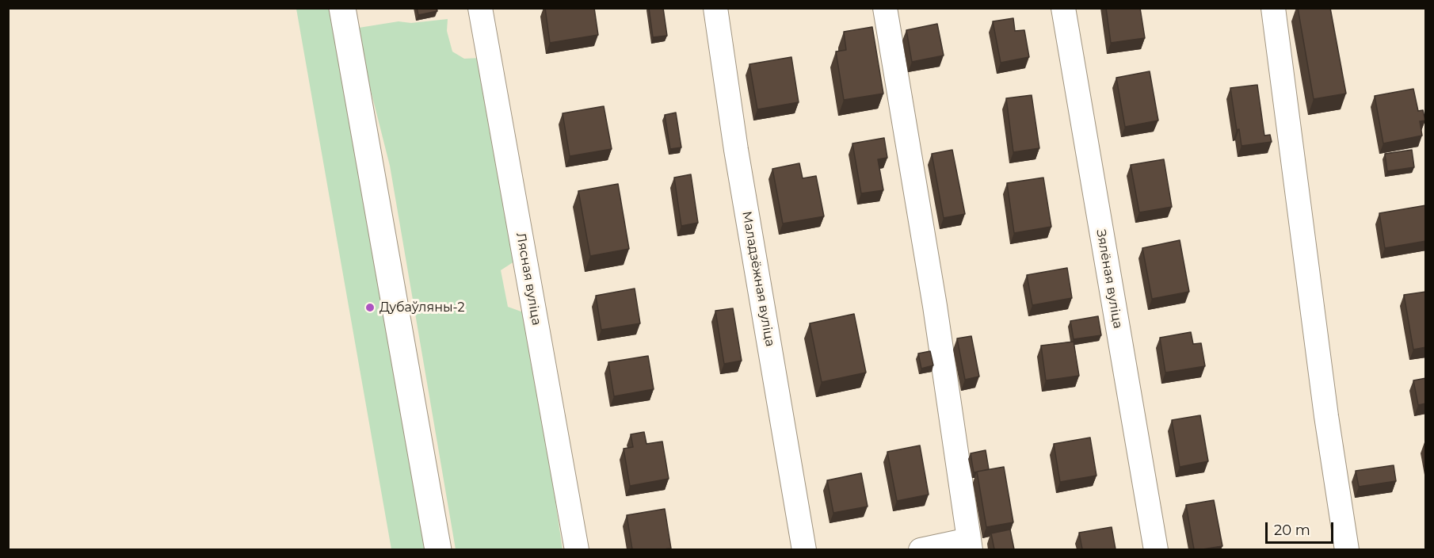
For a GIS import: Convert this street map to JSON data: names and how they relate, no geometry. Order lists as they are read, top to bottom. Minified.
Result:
{"streets":{"street":["Лясная вуліца","Маладзёжная вуліца","Зялёная вуліца"]},"places":["Дубаўляны-2"],"scale_bar":"20 m"}
